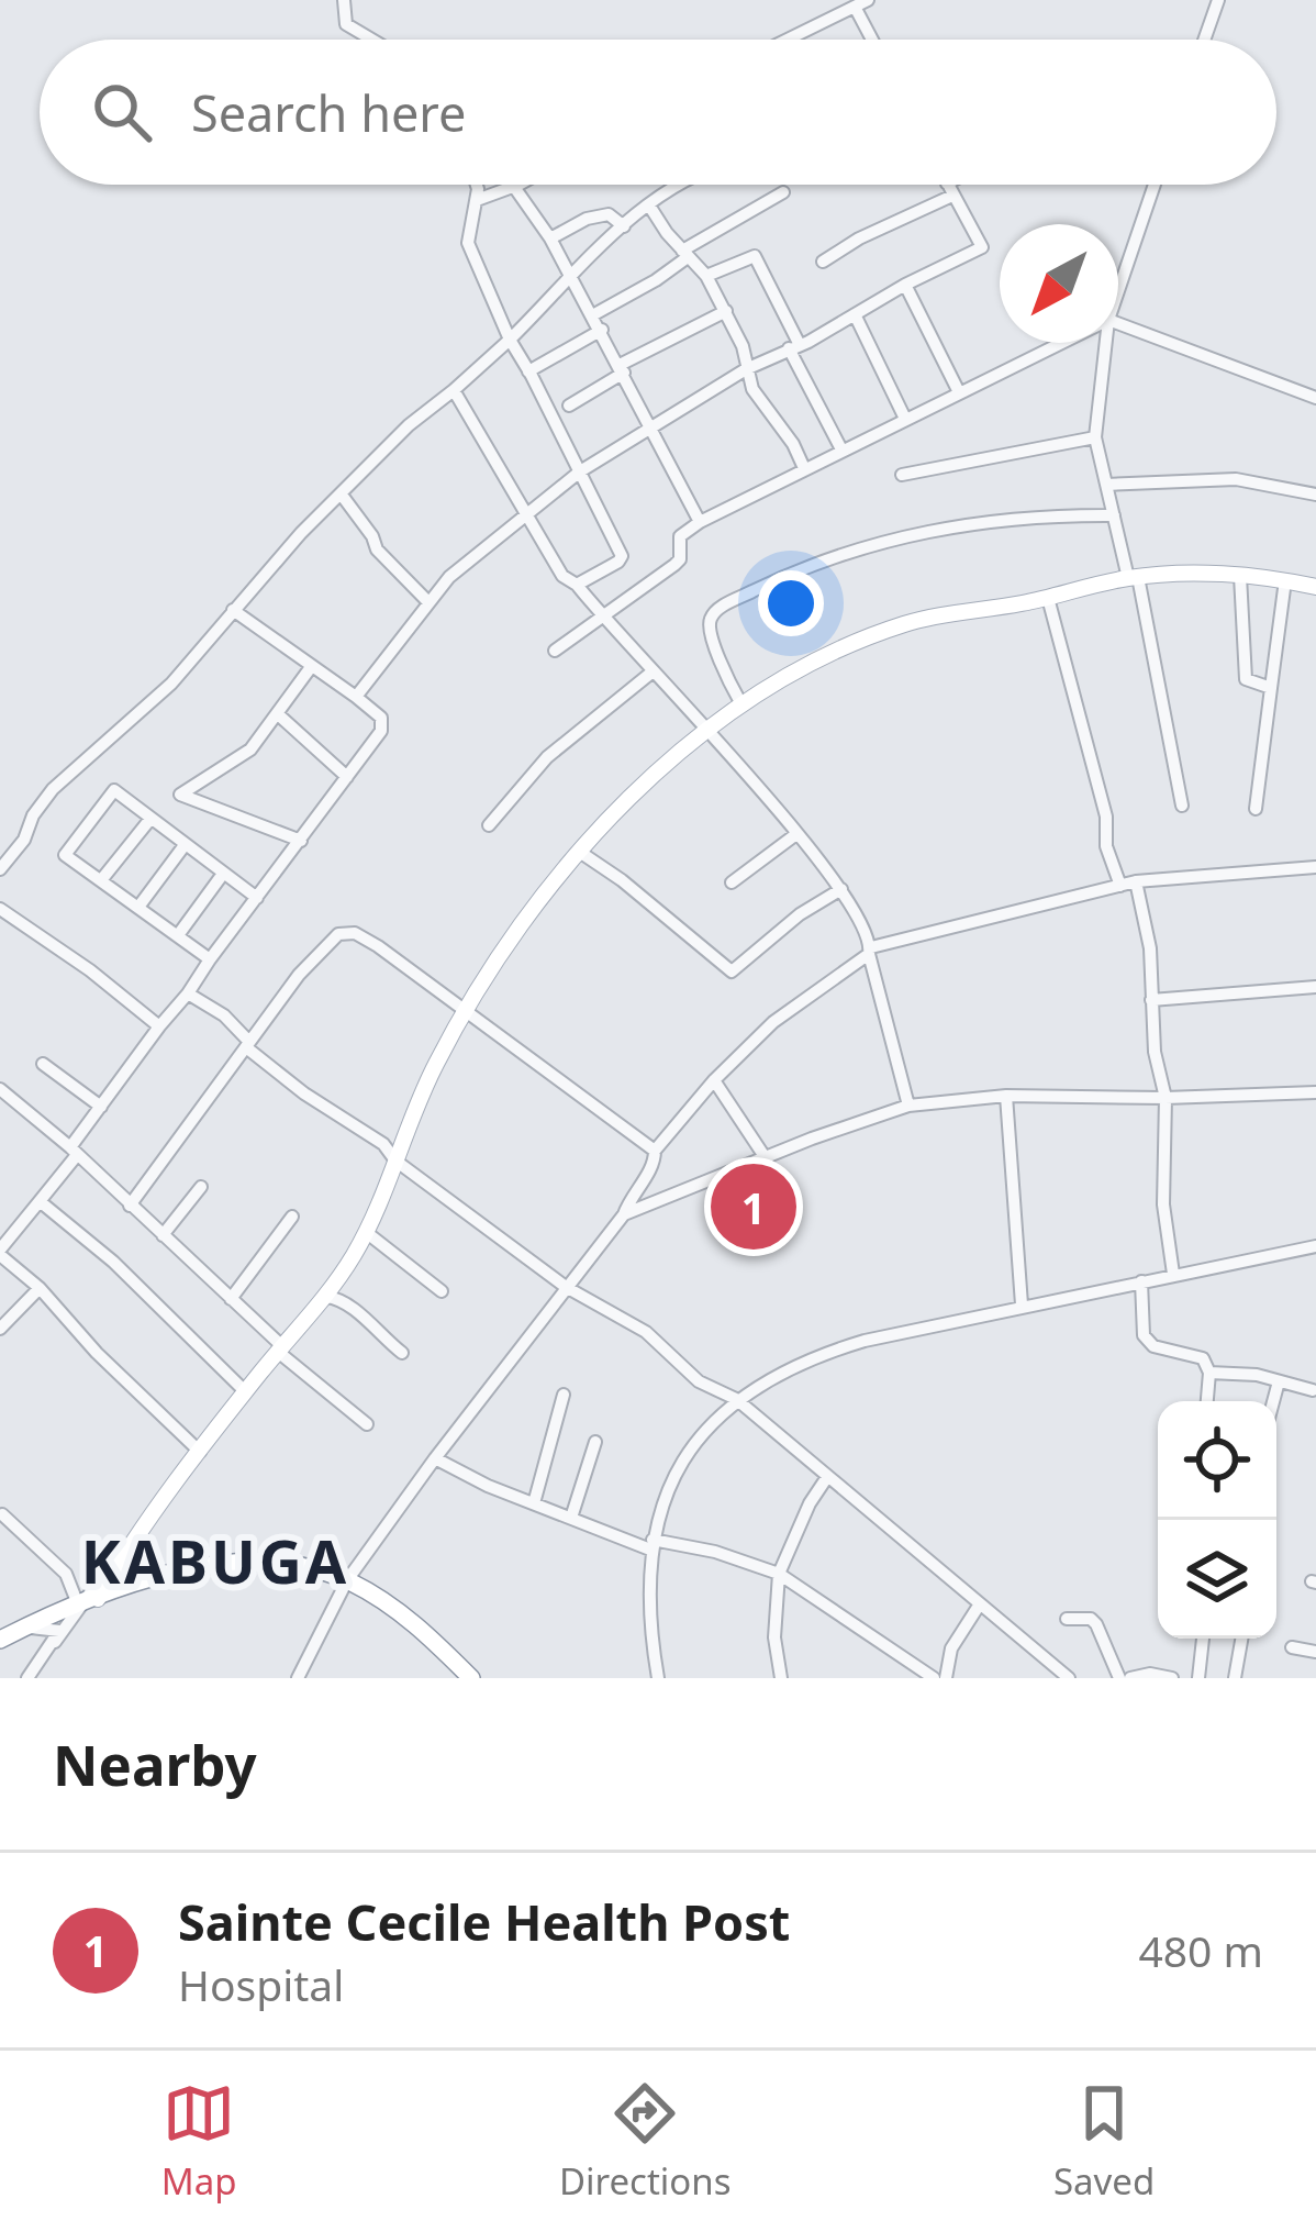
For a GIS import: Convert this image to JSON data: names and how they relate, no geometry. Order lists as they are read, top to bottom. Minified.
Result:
{"districts":["KABUGA"],"north":"bottom left","page":{"search":"Search here","pins":"1","heading":"Nearby","list":[{"mark":"1","name":"Sainte Cecile Health Post","note":"Hospital","value":"480 m"}],"nav":["Map","Directions","Saved"]}}
